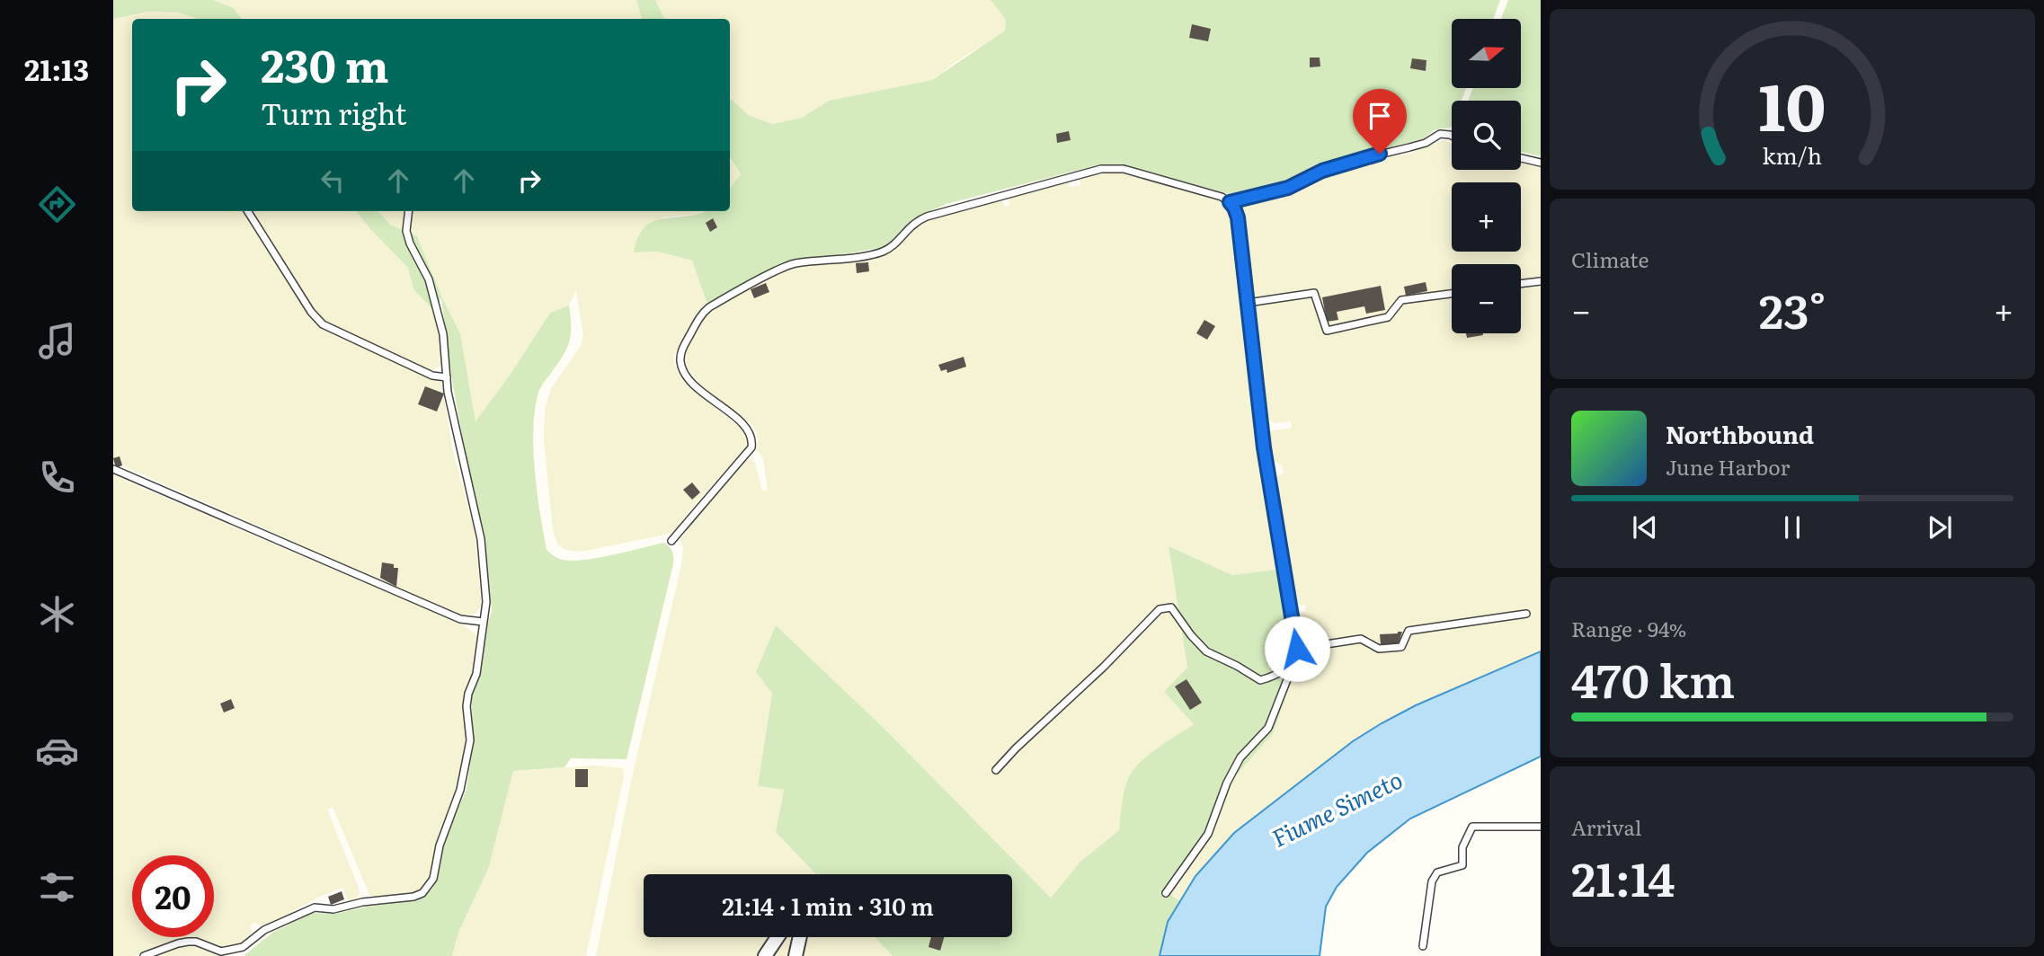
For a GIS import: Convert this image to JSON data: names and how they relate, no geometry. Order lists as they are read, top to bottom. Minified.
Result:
{"water":["Fiume Simeto"],"north":"right","page":{"tabs":"21:13","map_buttons":["+","−"],"turn":["230 m","Turn right"],"tile":["Climate",["Range · 94%","470 km"],["Arrival","21:14"]],"heat":["−","23°","+"],"song":["Northbound","June Harbor"],"limit":"20","trip":"21:14 · 1 min · 310 m","gauge":["10","km/h"]}}
